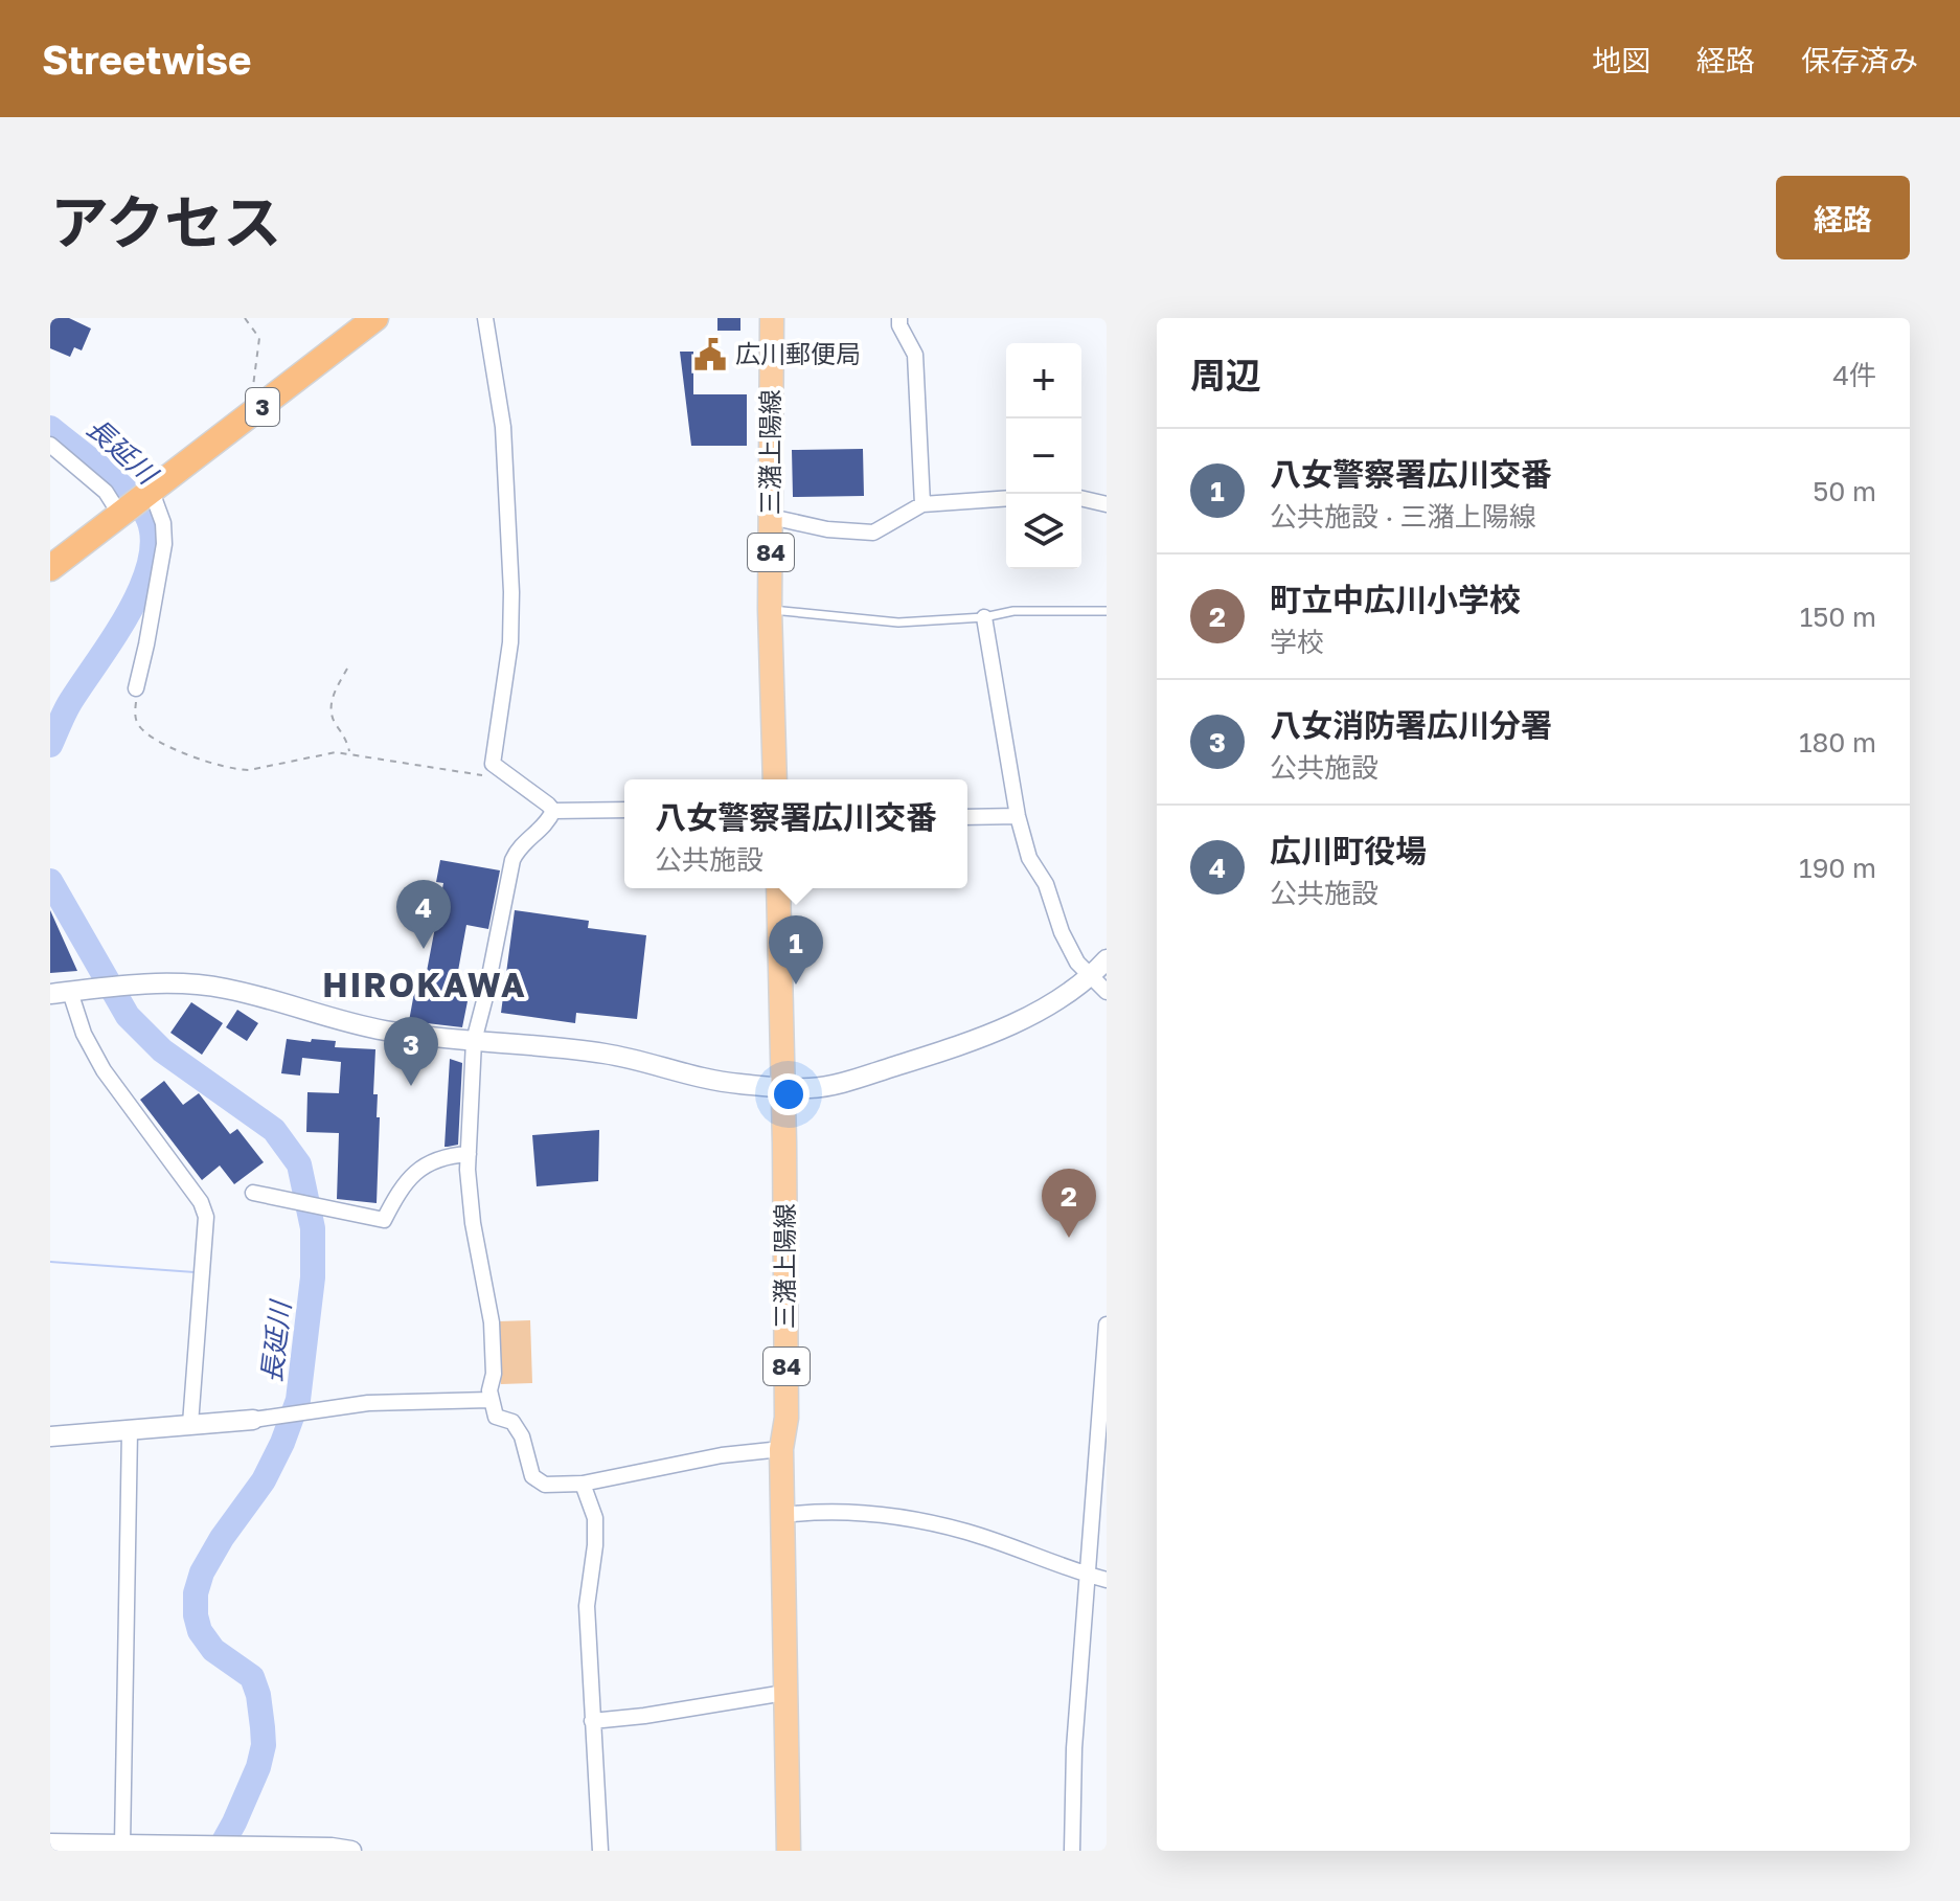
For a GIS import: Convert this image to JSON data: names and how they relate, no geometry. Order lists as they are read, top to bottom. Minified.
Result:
{"streets":{"highway":["3"],"main road":["三潴上陽線","84"]},"districts":["HIROKAWA"],"water":["長延川"],"places":{"public building":["広川郵便局"]},"page":{"header":"Streetwise","nav":["地図","経路","保存済み"],"title":"アクセス","buttons":"経路","heading":["周辺","4件"],"map_buttons":["+","−"],"list":[{"mark":"1","name":"八女警察署広川交番","note":"公共施設 · 三潴上陽線","value":"50 m"},{"mark":"2","name":"町立中広川小学校","note":"学校","value":"150 m"},{"mark":"3","name":"八女消防署広川分署","note":"公共施設","value":"180 m"},{"mark":"4","name":"広川町役場","note":"公共施設","value":"190 m"}],"popup":["八女警察署広川交番","公共施設"],"pins":["4","1","3","2"]}}
